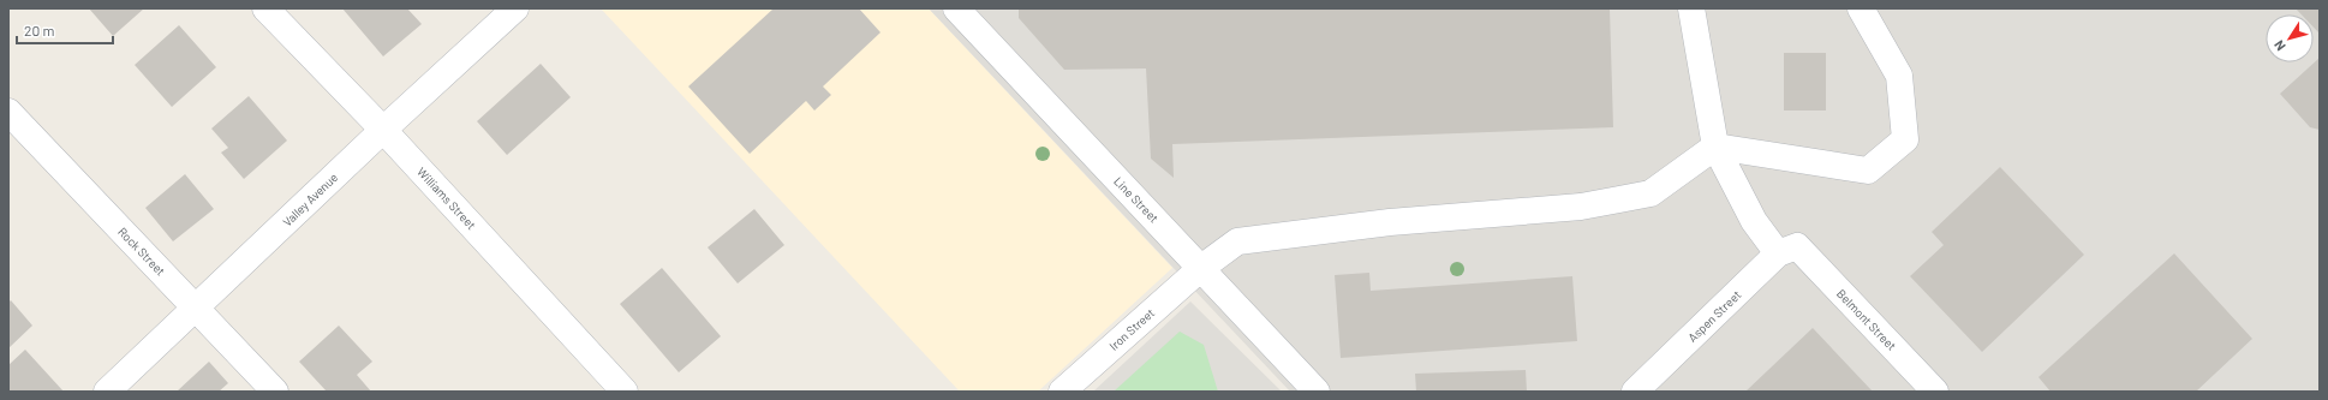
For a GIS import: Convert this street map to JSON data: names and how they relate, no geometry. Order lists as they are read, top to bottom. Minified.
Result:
{"streets":{"street":["Williams Street","Valley Avenue","Line Street","Rock Street","Aspen Street","Belmont Street","Iron Street"]},"crossings":[["Williams Street","Valley Avenue"],["Valley Avenue","Rock Street"],["Line Street","Iron Street"],["Aspen Street","Belmont Street"],["Belmont Street","Iron Street"]],"scale_bar":"20 m","north":"bottom left"}
